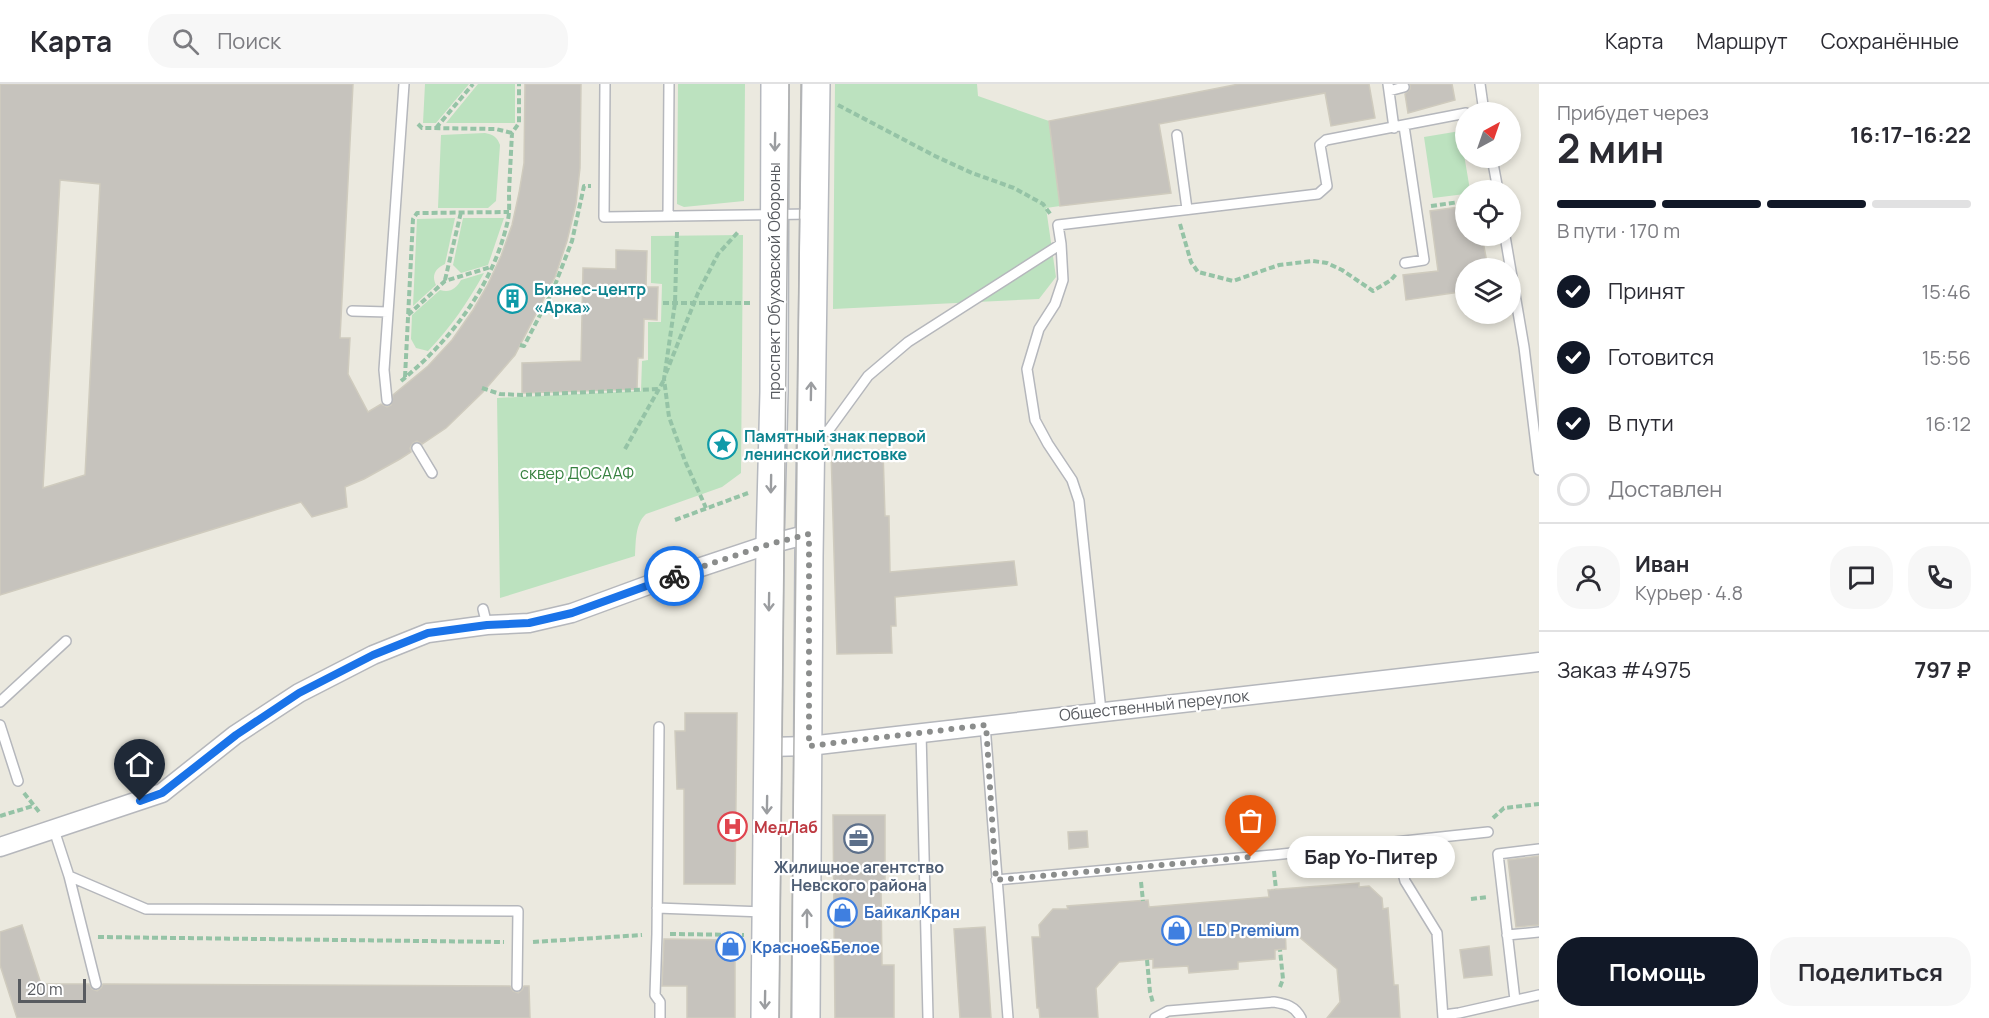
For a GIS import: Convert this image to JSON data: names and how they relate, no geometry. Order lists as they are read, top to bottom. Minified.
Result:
{"streets":{"main road":["проспект Обуховской Обороны"],"street":["Общественный переулок"]},"crossings":[["проспект Обуховской Обороны","Общественный переулок"]],"parks":["сквер ДОСААФ"],"places":{"building":["Бизнес-центр «Арка»"],"place":["Памятный знак первой ленинской листовке"],"hospital":["МедЛаб"],"office":["Жилищное агентство Невского района"],"other":["Бар Yo-Питер"],"shop":["БайкалКран","LED Premium","Красное&Белое"]},"scale_bar":"20 m","north":"top right","page":{"header":"Карта","search":"Поиск","nav":["Карта","Маршрут","Сохранённые"],"heading":["2 мин","Прибудет через","16:17–16:22"],"panel":["Иван","Курьер · 4.8","Заказ #4975","797 ₽"],"bar":"В пути · 170 m","list":[["Принят","15:46"],["Готовится","15:56"],["В пути","16:12"],"Доставлен"],"bubble":"Бар Yo-Питер","buttons":["Помощь","Поделиться"],"scale":"20 m"}}
